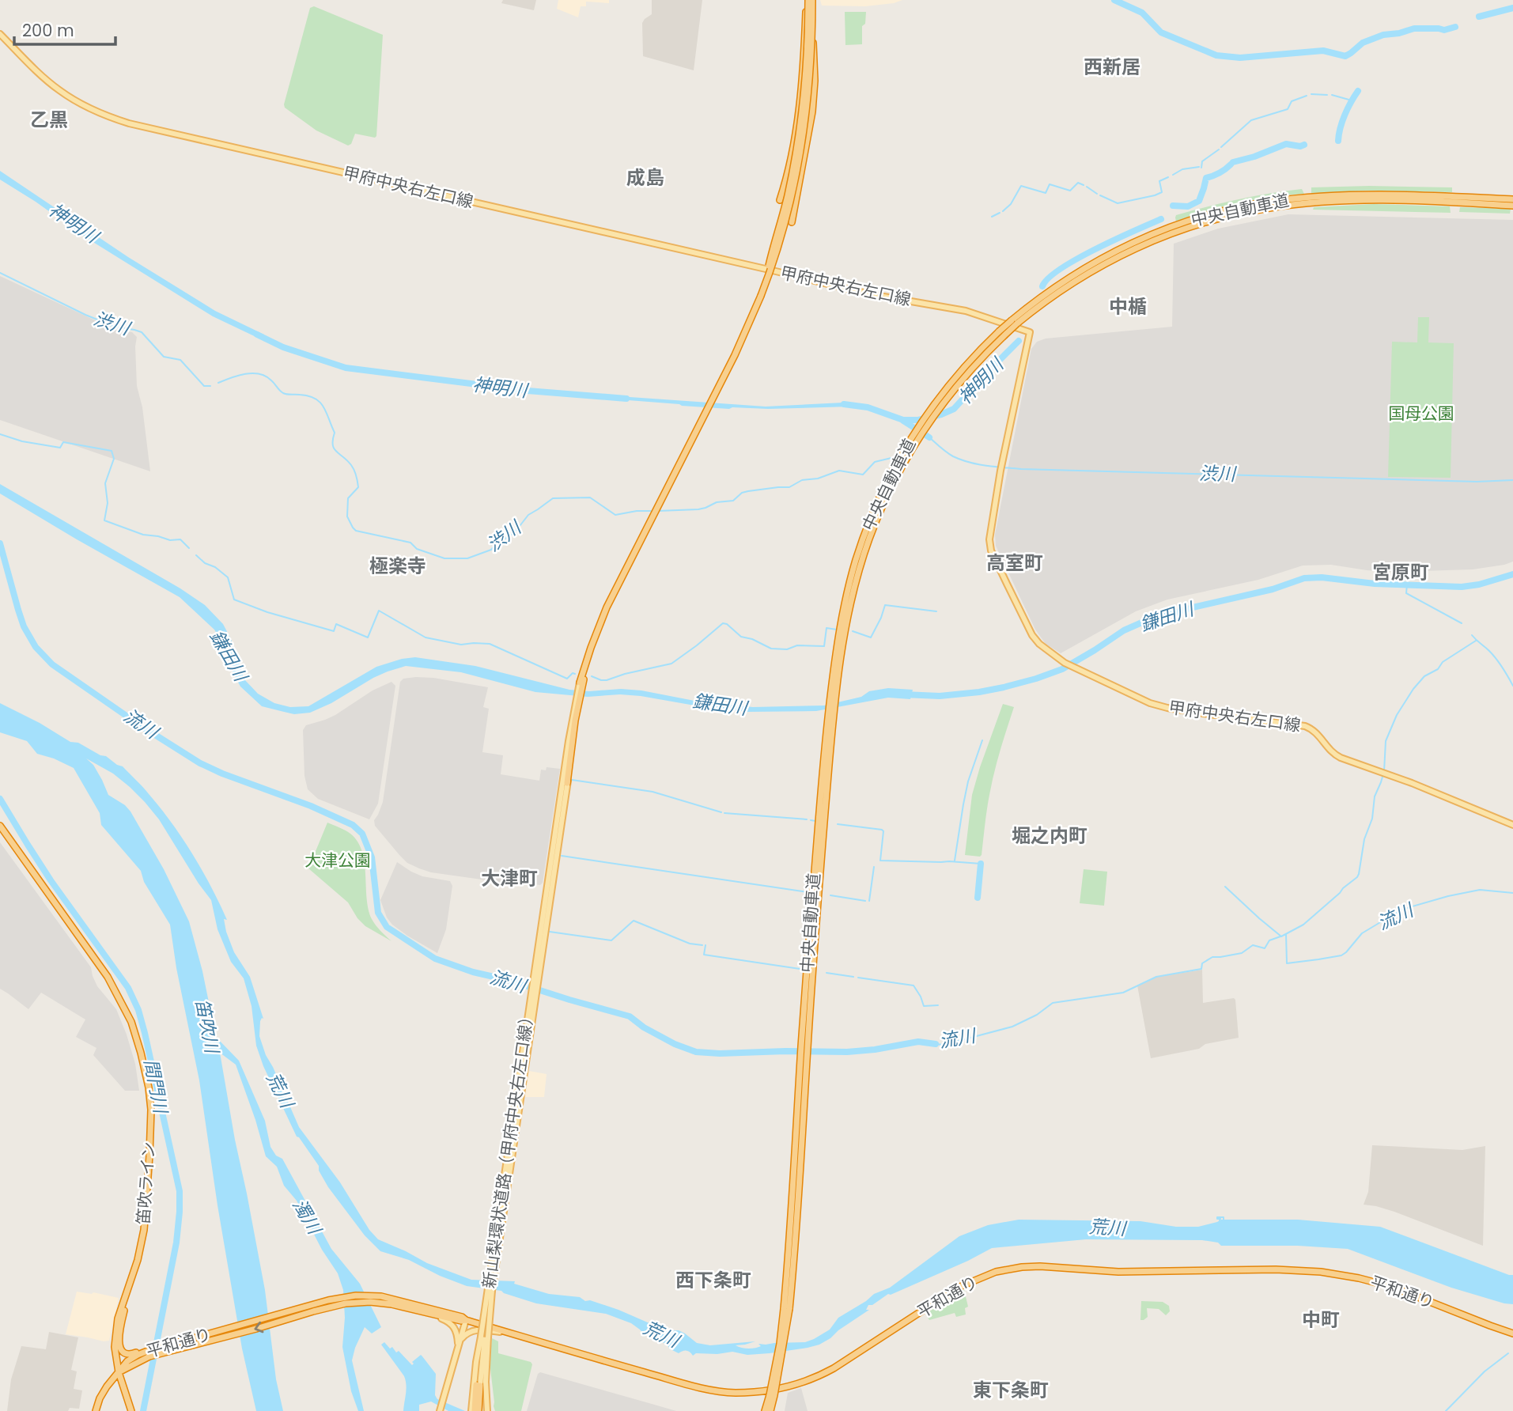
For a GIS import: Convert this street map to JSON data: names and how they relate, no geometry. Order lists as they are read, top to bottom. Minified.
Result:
{"streets":{"highway":["中央自動車道","笛吹ライン","平和通り"],"main road":["甲府中央右左口線","新山梨環状道路（甲府中央右左口線）"]},"crossings":[["笛吹ライン","平和通り"]],"districts":["西新居","乙黒","成島","中楯","高室町","極楽寺","宮原町","堀之内町","大津町","西下条町","中町","東下条町"],"water":["神明川","渋川","鎌田川","流川","笛吹川","間門川","荒川","濁川"],"parks":["国母公園","大津公園"],"scale_bar":"200 m"}
